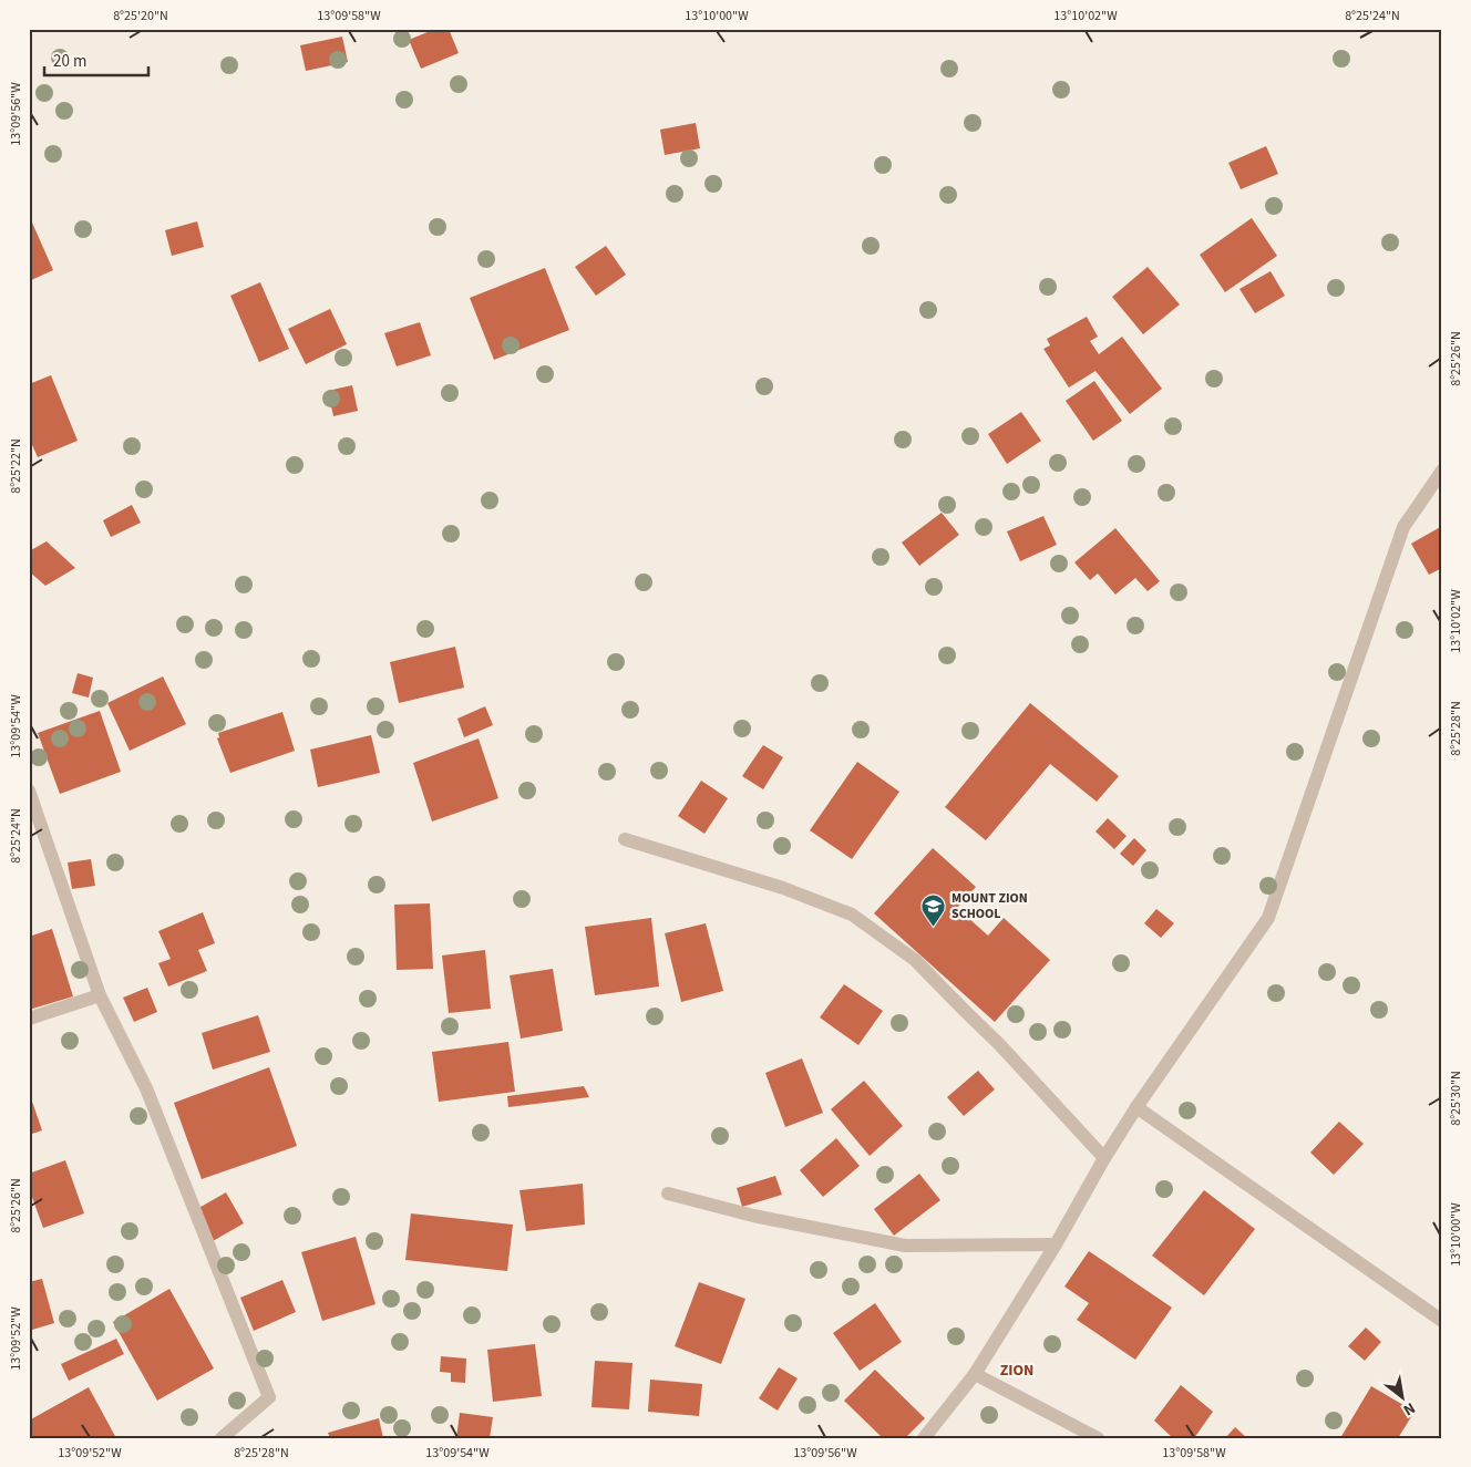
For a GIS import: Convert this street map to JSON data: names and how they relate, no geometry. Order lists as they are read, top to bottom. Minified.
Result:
{"districts":["ZION"],"places":{"school or university":["MOUNT ZION SCHOOL"]},"scale_bar":"20 m","north":"bottom right","coordinates":["8°25'20\"N","13°09'58\"W","13°10'00\"W","13°10'02\"W","8°25'24\"N","13°09'56\"W","8°25'26\"N","8°25'22\"N","13°09'54\"W","8°25'28\"N","8°25'30\"N","13°09'52\"W"]}
